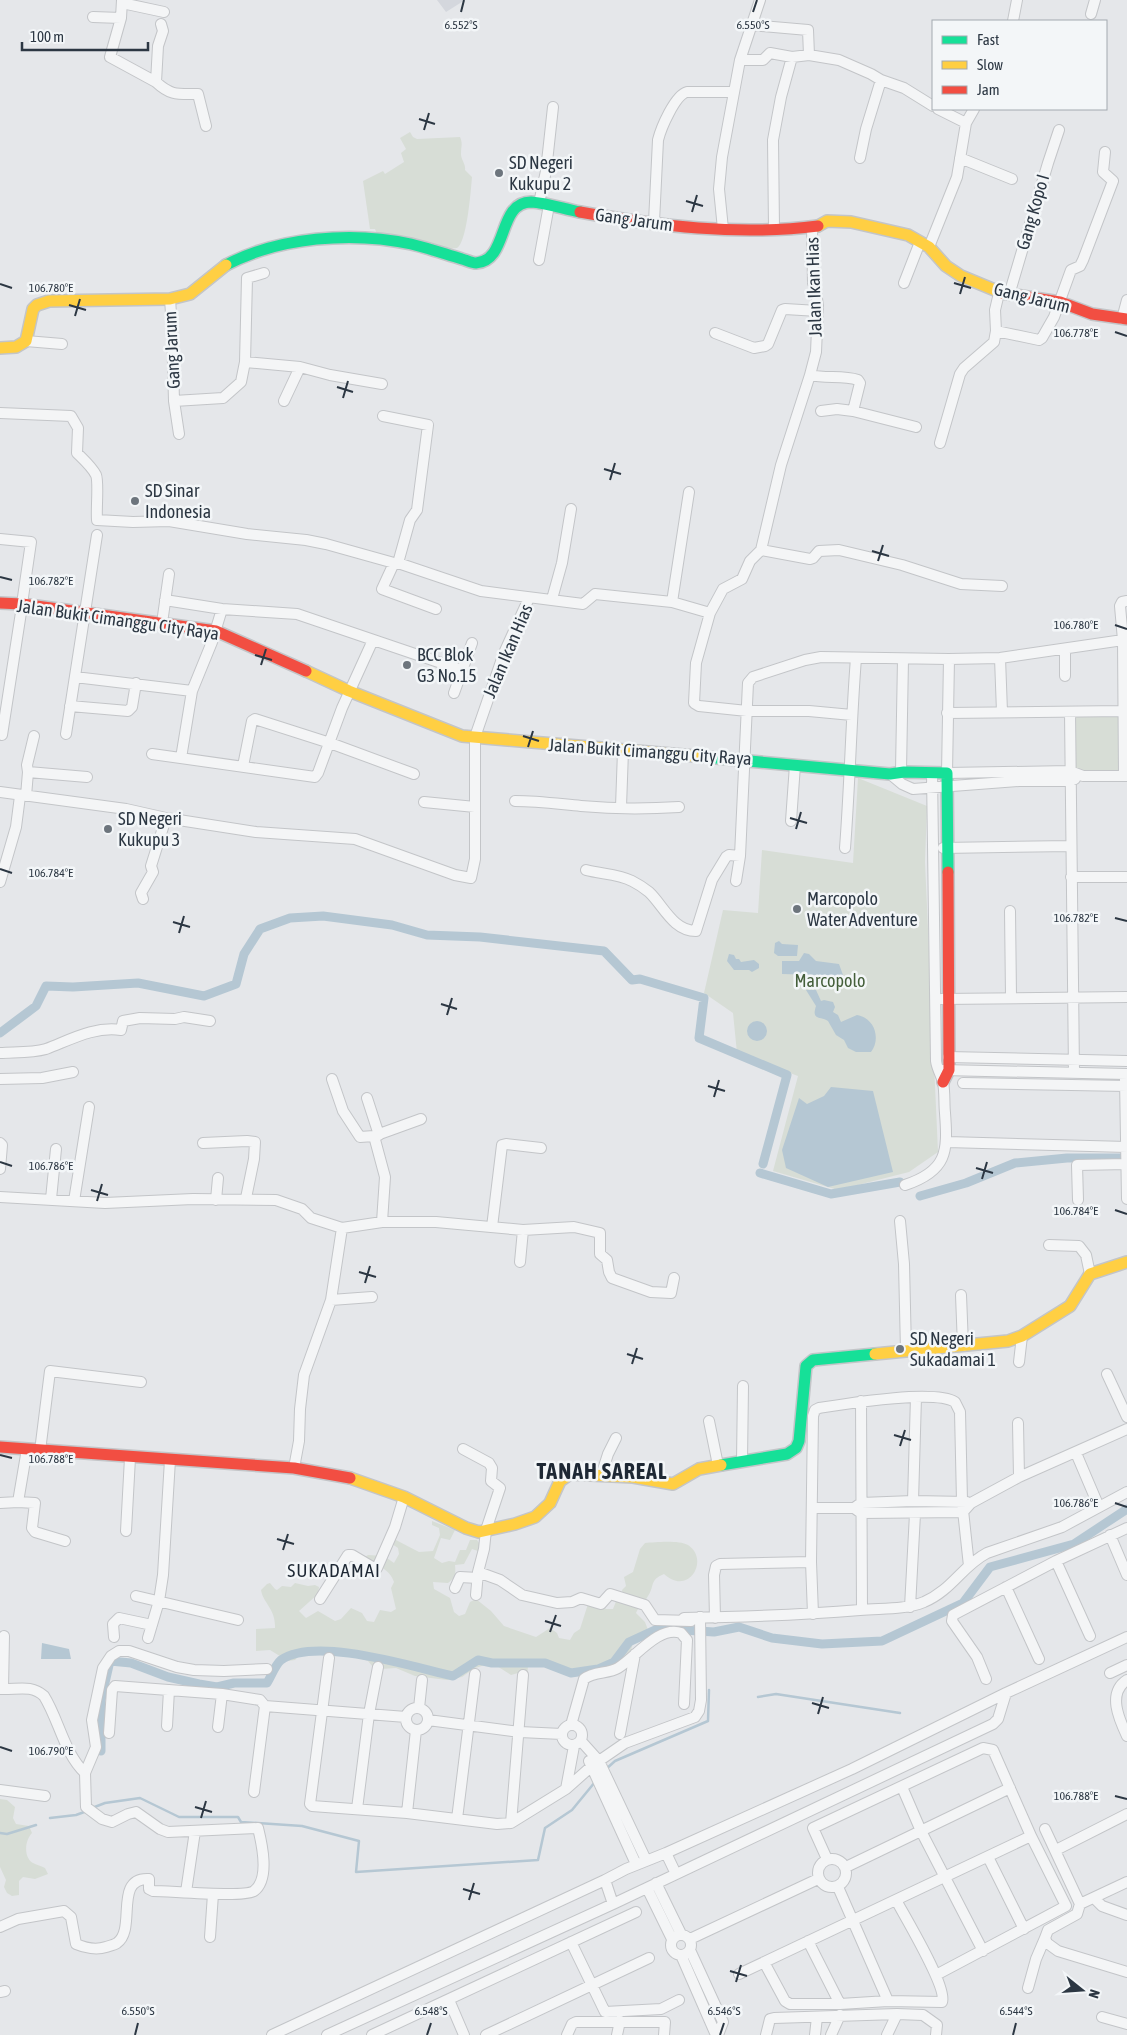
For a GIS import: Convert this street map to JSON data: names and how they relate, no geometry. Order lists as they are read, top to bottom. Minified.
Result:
{"streets":{"street":["Gang Kopo I","Gang Jarum","Jalan Ikan Hias","Jalan Bukit Cimanggu City Raya"]},"crossings":[["Gang Kopo I","Gang Jarum"],["Gang Jarum","Jalan Ikan Hias"],["Jalan Ikan Hias","Jalan Bukit Cimanggu City Raya"]],"districts":["TANAH SAREAL","SUKADAMAI"],"parks":["Marcopolo"],"places":["SD Negeri Kukupu 2","SD Sinar Indonesia","BCC Blok G3 No.15","SD Negeri Kukupu 3","Marcopolo Water Adventure","SD Negeri Sukadamai 1"],"legend":["Fast","Slow","Jam"],"scale_bar":"100 m","north":"right","coordinates":["6.552°S","6.550°S","106.780°E","106.778°E","106.782°E","106.784°E","106.786°E","106.788°E","106.790°E","6.548°S","6.546°S","6.544°S"]}
